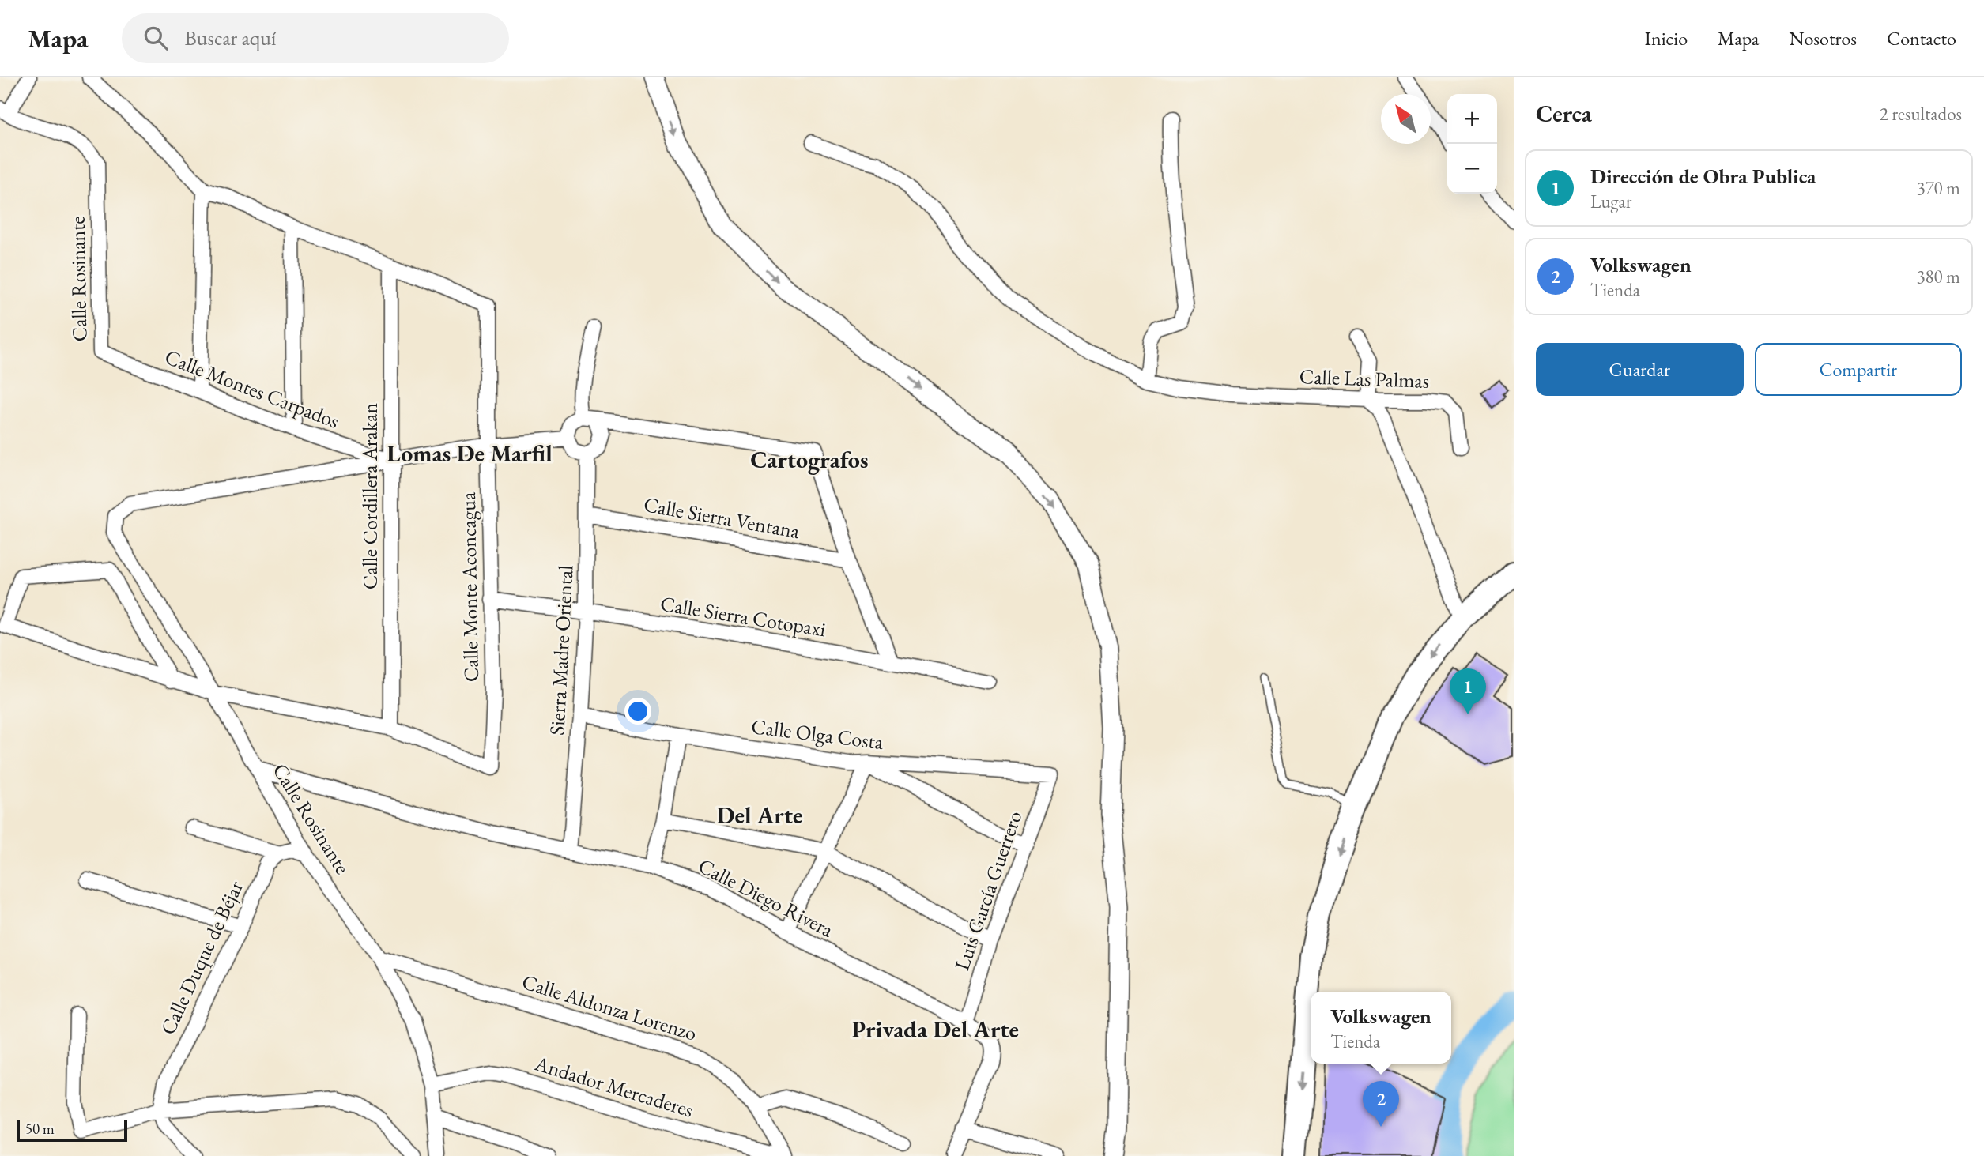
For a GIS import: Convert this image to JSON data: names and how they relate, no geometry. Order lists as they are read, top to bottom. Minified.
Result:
{"streets":{"street":["Calle Rosinante","Calle Las Palmas","Calle Montes Carpados","Calle Cordillera Arakan","Calle Sierra Ventana","Calle Monte Aconcagua","Calle Sierra Cotopaxi","Sierra Madre Oriental","Calle Olga Costa","Luis García Guerrero","Calle Diego Rivera","Calle Duque de Béjar","Calle Aldonza Lorenzo","Andador Mercaderes"]},"crossings":[["Calle Rosinante","Calle Montes Carpados"],["Calle Rosinante","Calle Cordillera Arakan"],["Calle Rosinante","Calle Diego Rivera"],["Calle Rosinante","Calle Aldonza Lorenzo"],["Calle Rosinante","Andador Mercaderes"],["Calle Montes Carpados","Calle Cordillera Arakan"],["Calle Cordillera Arakan","Calle Monte Aconcagua"],["Calle Sierra Ventana","Sierra Madre Oriental"],["Calle Monte Aconcagua","Calle Sierra Cotopaxi"],["Calle Sierra Cotopaxi","Sierra Madre Oriental"],["Sierra Madre Oriental","Calle Olga Costa"],["Sierra Madre Oriental","Calle Diego Rivera"],["Calle Olga Costa","Luis García Guerrero"],["Luis García Guerrero","Calle Diego Rivera"],["Calle Aldonza Lorenzo","Andador Mercaderes"]],"districts":["Lomas De Marfil","Cartografos","Del Arte","Privada Del Arte"],"scale_bar":"50 m","north":"top left","page":{"header":"Mapa","search":"Buscar aquí","nav":["Inicio","Mapa","Nosotros","Contacto"],"heading":["Cerca","2 resultados"],"map_buttons":["+","−"],"list":[{"mark":"1","name":"Dirección de Obra Publica","note":"Lugar","value":"370 m"},{"mark":"2","name":"Volkswagen","note":"Tienda","value":"380 m"}],"buttons":["Guardar","Compartir"],"pins":["1","2"],"popup":["Volkswagen","Tienda"],"scale":"50 m"}}
